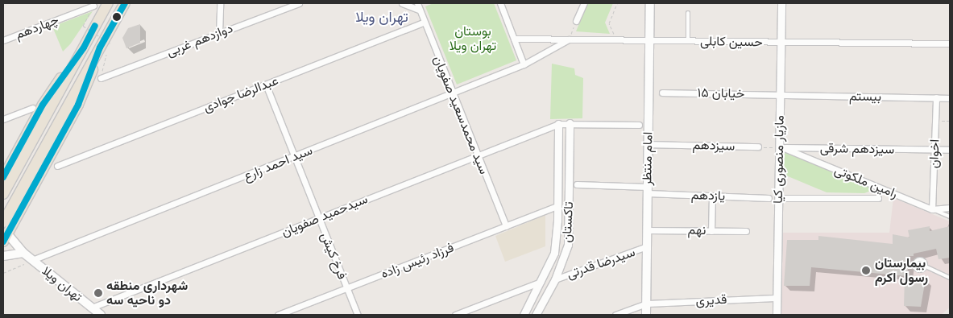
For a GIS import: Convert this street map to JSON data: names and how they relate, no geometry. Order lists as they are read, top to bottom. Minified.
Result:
{"streets":{"main road":["امام منتظر","تهران ویلا"],"street":["چهاردهم","دوازدهم غربی","حسین کابلی","خیابان ۱۵","عبدالرضا جوادی","بیستم","سید محمدسعید صفویان","سیزدهم","سیزدهم شرقی","اخوان","مازیار منصوری کیا","سید احمد زارع","رامین ملکوتی","یازدهم","سیدحمید صفویان","تاکستان","نهم","فرخ کیش","فرزاد رئیس زاده","سیدرضا قدرتی","قدیری"]},"crossings":[["حسین کابلی","امام منتظر"],["حسین کابلی","مازیار منصوری کیا"],["حسین کابلی","سید احمد زارع"],["خیابان ۱۵","بیستم"],["خیابان ۱۵","مازیار منصوری کیا"],["عبدالرضا جوادی","سید محمدسعید صفویان"],["عبدالرضا جوادی","فرخ کیش"],["بیستم","اخوان"],["بیستم","مازیار منصوری کیا"],["سید محمدسعید صفویان","سید احمد زارع"],["سید محمدسعید صفویان","سیدحمید صفویان"],["سید محمدسعید صفویان","فرزاد رئیس زاده"],["سیزدهم","امام منتظر"],["سیزدهم شرقی","اخوان"],["سیزدهم شرقی","مازیار منصوری کیا"],["سیزدهم شرقی","رامین ملکوتی"],["اخوان","رامین ملکوتی"],["امام منتظر","یازدهم"],["امام منتظر","نهم"],["امام منتظر","سیدرضا قدرتی"],["امام منتظر","قدیری"],["مازیار منصوری کیا","رامین ملکوتی"],["مازیار منصوری کیا","قدیری"],["سید احمد زارع","فرخ کیش"],["سید احمد زارع","تهران ویلا"],["سیدحمید صفویان","تاکستان"],["سیدحمید صفویان","فرخ کیش"],["سیدحمید صفویان","تهران ویلا"],["تاکستان","فرزاد رئیس زاده"],["تاکستان","سیدرضا قدرتی"],["فرخ کیش","فرزاد رئیس زاده"]],"districts":["تهران ویلا"],"parks":["بوستان تهران ویلا"],"places":["بیمارستان رسول اکرم","شهرداری منطقه دو ناحیه سه"]}
